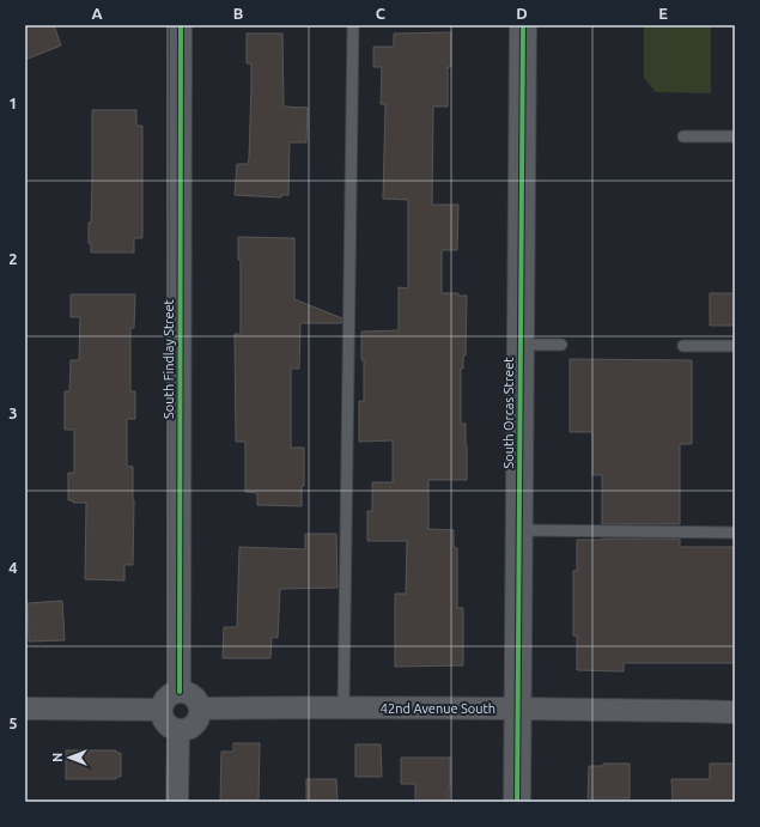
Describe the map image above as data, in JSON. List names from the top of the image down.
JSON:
{
  "streets": {
    "street": ["South Findlay Street", "South Orcas Street", "42nd Avenue South"]
  },
  "crossings": [
    ["South Findlay Street", "42nd Avenue South"],
    ["South Orcas Street", "42nd Avenue South"]
  ],
  "north": "left",
  "grid": {
    "columns": [
      "A",
      "B",
      "C",
      "D",
      "E"
    ],
    "rows": [
      "1",
      "2",
      "3",
      "4",
      "5"
    ]
  }
}
